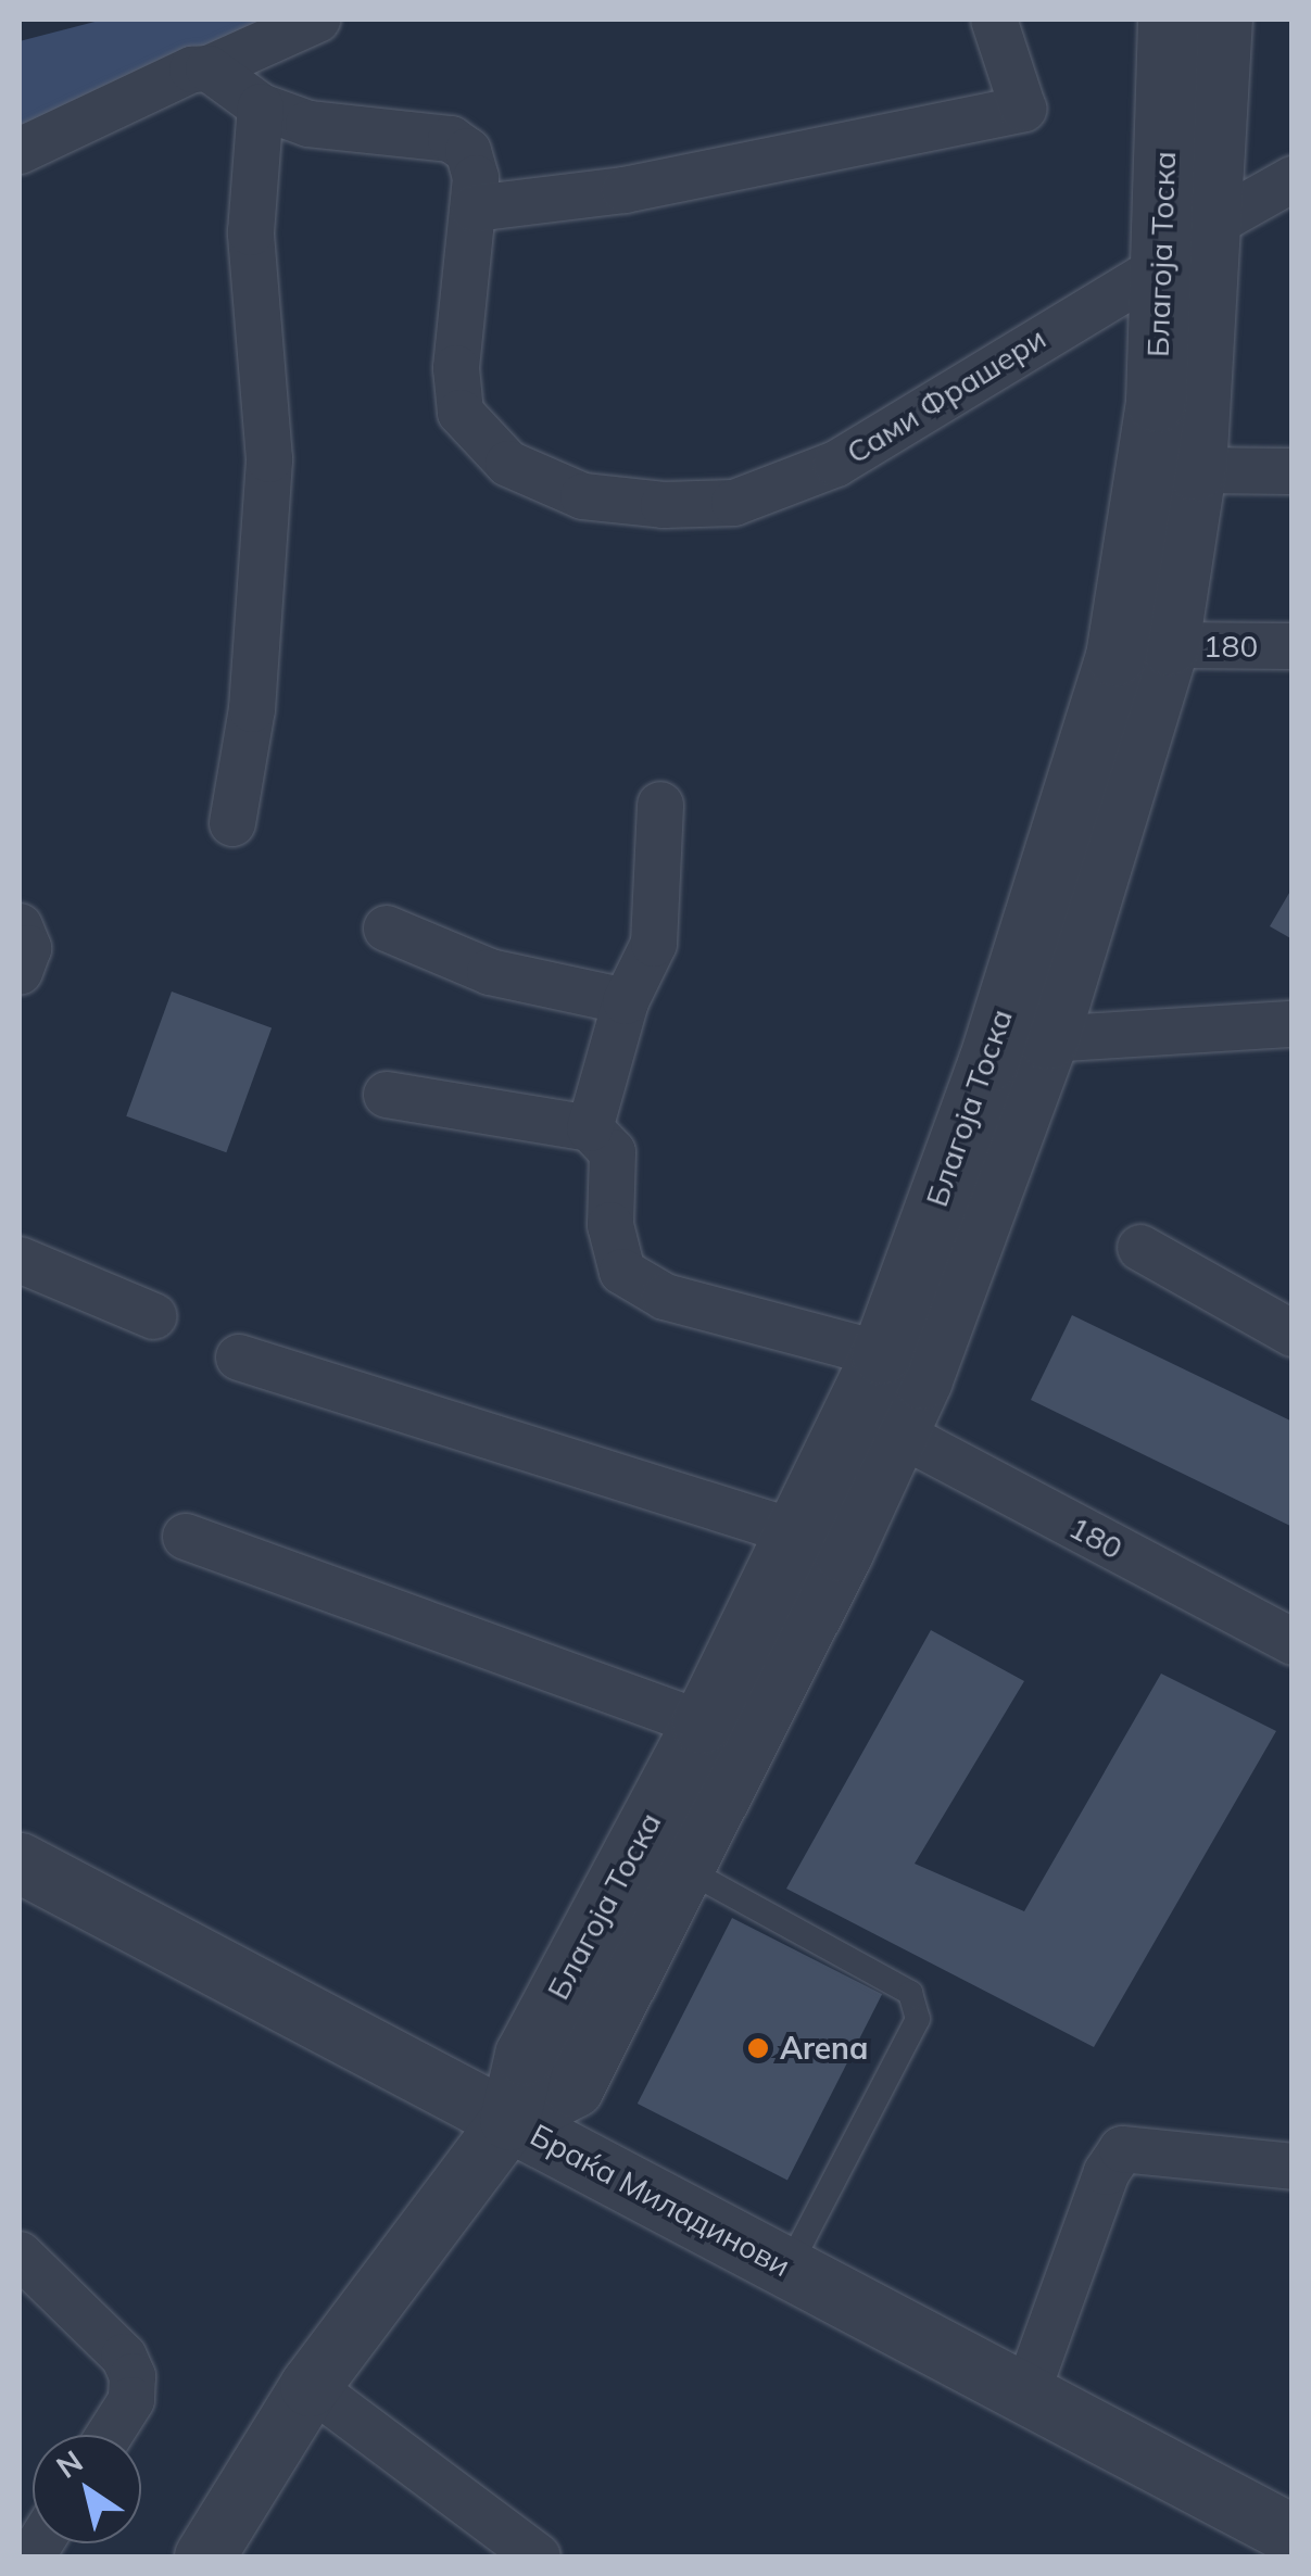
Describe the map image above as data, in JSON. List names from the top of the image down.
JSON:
{
  "streets": {
    "street": [
      "Благоја Тоска",
      "Сами Фрашери",
      "180",
      "Браќа Миладинови"
    ]
  },
  "crossings": [
    ["Благоја Тоска", "Сами Фрашери"],
    ["Благоја Тоска", "180"],
    ["Благоја Тоска", "Браќа Миладинови"]
  ],
  "places": ["Arena"],
  "north": "top left"
}
